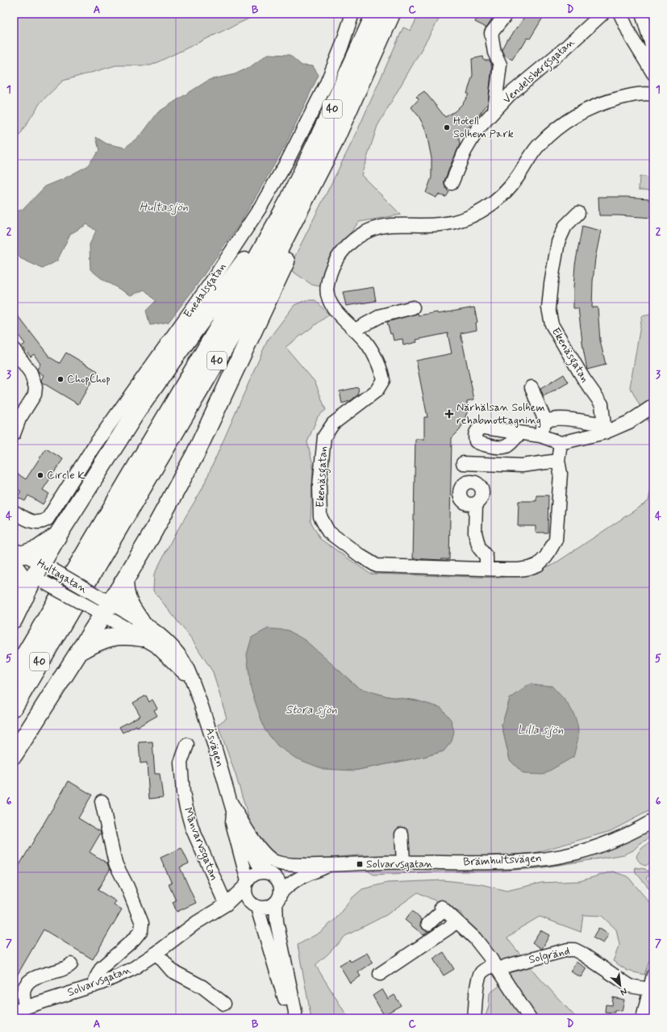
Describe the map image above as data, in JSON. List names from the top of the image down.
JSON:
{
  "streets": {
    "highway": ["40"],
    "street": [
      "Vendelsbergsgatan",
      "Enedalsgatan",
      "Ekenäsgatan",
      "Hultagatan",
      "Åsvägen",
      "Månvarvsgatan",
      "Brämhultsvägen",
      "Solgränd",
      "Solvarvsgatan"
    ]
  },
  "crossings": [
    ["Hultagatan", "Åsvägen"],
    ["Åsvägen", "Brämhultsvägen"],
    ["Månvarvsgatan", "Solvarvsgatan"]
  ],
  "water": ["Hultasjön", "Stora sjön", "Lilla sjön"],
  "places": {
    "other": ["Hotell Solhem Park", "ChopChop", "Circle K"],
    "health": ["Närhälsan Solhem rehabmottagning"],
    "transit": ["Solvarvsgatan"]
  },
  "north": "bottom right",
  "grid": {
    "columns": [
      "A",
      "B",
      "C",
      "D"
    ],
    "rows": [
      "1",
      "2",
      "3",
      "4",
      "5",
      "6",
      "7"
    ]
  }
}
